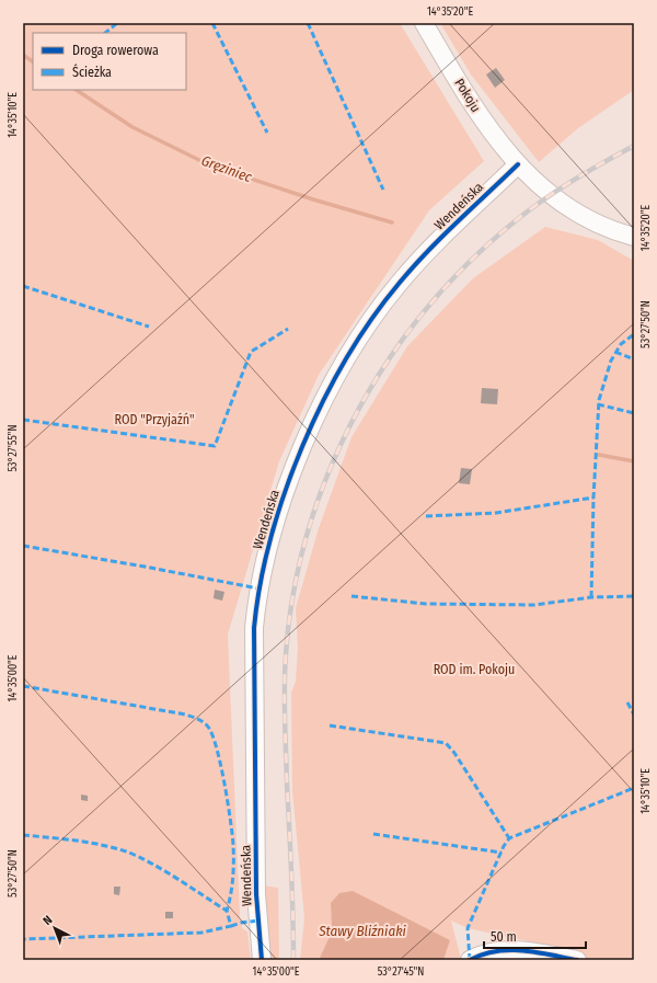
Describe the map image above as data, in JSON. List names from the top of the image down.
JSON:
{
  "streets": {
    "street": ["Pokoju", "Wendeńska"]
  },
  "crossings": [
    ["Pokoju", "Wendeńska"]
  ],
  "water": ["Gręziniec", "Stawy Bliźniaki"],
  "parks": ["ROD \"Przyjaźń\"", "ROD im. Pokoju"],
  "legend": ["Droga rowerowa", "Ścieżka"],
  "scale_bar": "50 m",
  "north": "top left",
  "coordinates": [
    "14°35'20\"E",
    "14°35'10\"E",
    "53°27'50\"N",
    "53°27'55\"N",
    "14°35'00\"E",
    "53°27'45\"N"
  ]
}
